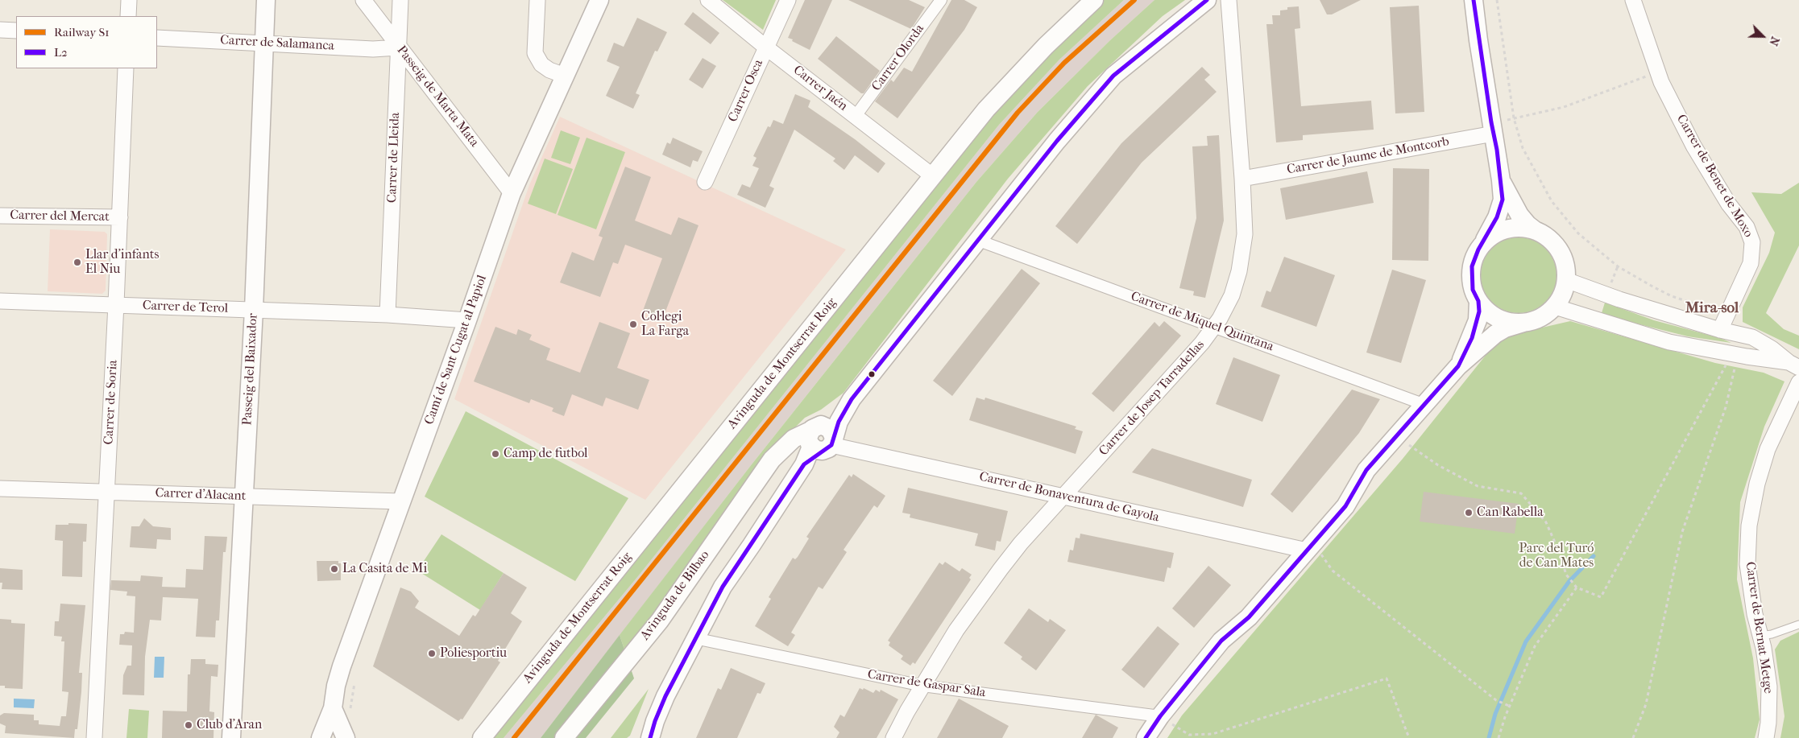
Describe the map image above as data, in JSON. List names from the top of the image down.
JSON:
{
  "streets": {
    "street": [
      "Carrer de Salamanca",
      "Carrer Olorda",
      "Carrer Jaén",
      "Carrer Osca",
      "Passeig de Marta Mata",
      "Carrer de Jaume de Montcorb",
      "Carrer de Lleida",
      "Carrer de Benet de Moxo",
      "Carrer del Mercat",
      "Carrer de Terol",
      "Carrer de Miquel Quintana",
      "Camí de Sant Cugat al Papiol",
      "Avinguda de Montserrat Roig",
      "Passeig del Baixador",
      "Carrer de Josep Tarradellas",
      "Carrer de Soria",
      "Carrer d'Alacant",
      "Carrer de Bonaventura de Gayola",
      "Avinguda de Bilbao",
      "Carrer de Bernat Metge",
      "Carrer de Gaspar Sala"
    ]
  },
  "crossings": [
    ["Carrer de Salamanca", "Passeig de Marta Mata"],
    ["Carrer de Salamanca", "Carrer de Lleida"],
    ["Carrer de Salamanca", "Passeig del Baixador"],
    ["Carrer Olorda", "Carrer Jaén"],
    ["Carrer Jaén", "Carrer Osca"],
    ["Carrer Jaén", "Avinguda de Montserrat Roig"],
    ["Passeig de Marta Mata", "Carrer de Lleida"],
    ["Passeig de Marta Mata", "Camí de Sant Cugat al Papiol"],
    ["Carrer de Jaume de Montcorb", "Carrer de Josep Tarradellas"],
    ["Carrer de Lleida", "Carrer de Terol"],
    ["Carrer del Mercat", "Carrer de Soria"],
    ["Carrer de Terol", "Camí de Sant Cugat al Papiol"],
    ["Carrer de Terol", "Passeig del Baixador"],
    ["Carrer de Terol", "Carrer de Soria"],
    ["Carrer de Miquel Quintana", "Carrer de Josep Tarradellas"],
    ["Camí de Sant Cugat al Papiol", "Carrer d'Alacant"],
    ["Passeig del Baixador", "Carrer d'Alacant"],
    ["Carrer de Josep Tarradellas", "Carrer de Bonaventura de Gayola"],
    ["Carrer de Josep Tarradellas", "Carrer de Gaspar Sala"],
    ["Carrer de Soria", "Carrer d'Alacant"],
    ["Carrer de Bonaventura de Gayola", "Avinguda de Bilbao"]
  ],
  "districts": ["Mira-sol"],
  "parks": ["Parc del Turó de Can Mates"],
  "places": [
    "Llar d'infants El Niu",
    "Col·legi La Farga",
    "Camp de futbol",
    "Can Rabella",
    "La Casita de Mi",
    "Poliesportiu",
    "Club d'Aran"
  ],
  "lines": ["rail line S1", "transit line L2"],
  "legend": ["Railway S1", "L2"],
  "north": "bottom right"
}
